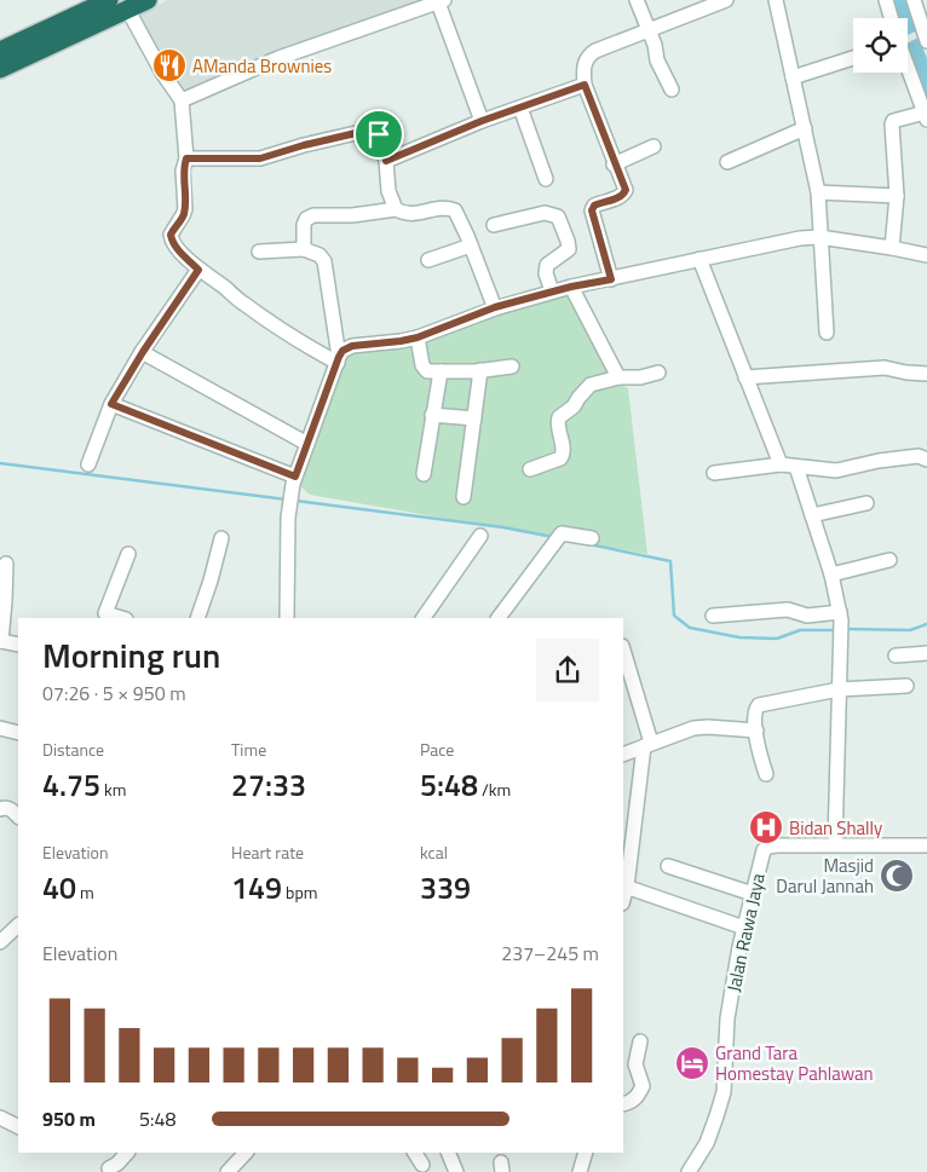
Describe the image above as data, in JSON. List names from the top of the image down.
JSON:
{
  "streets": {
    "street": ["Jalan Rawa Jaya"]
  },
  "places": {
    "restaurant": ["AManda Brownies"],
    "hospital": ["Bidan Shally"],
    "mosque": ["Masjid Darul Jannah"],
    "hotel": ["Grand Tara Homestay Pahlawan"]
  },
  "page": {
    "heading": ["Morning run", "07:26 · 5 × 950 m"],
    "stats": [
      ["Distance", "4.75 km"],
      ["Time", "27:33"],
      ["Pace", "5:48 /km"],
      ["Elevation", "40 m"],
      ["Heart rate", "149 bpm"],
      ["kcal", "339"]
    ],
    "chart": ["Elevation", "237–245 m"],
    "list": [
      {
        "name": "950 m",
        "note": "5:48"
      }
    ]
  }
}
